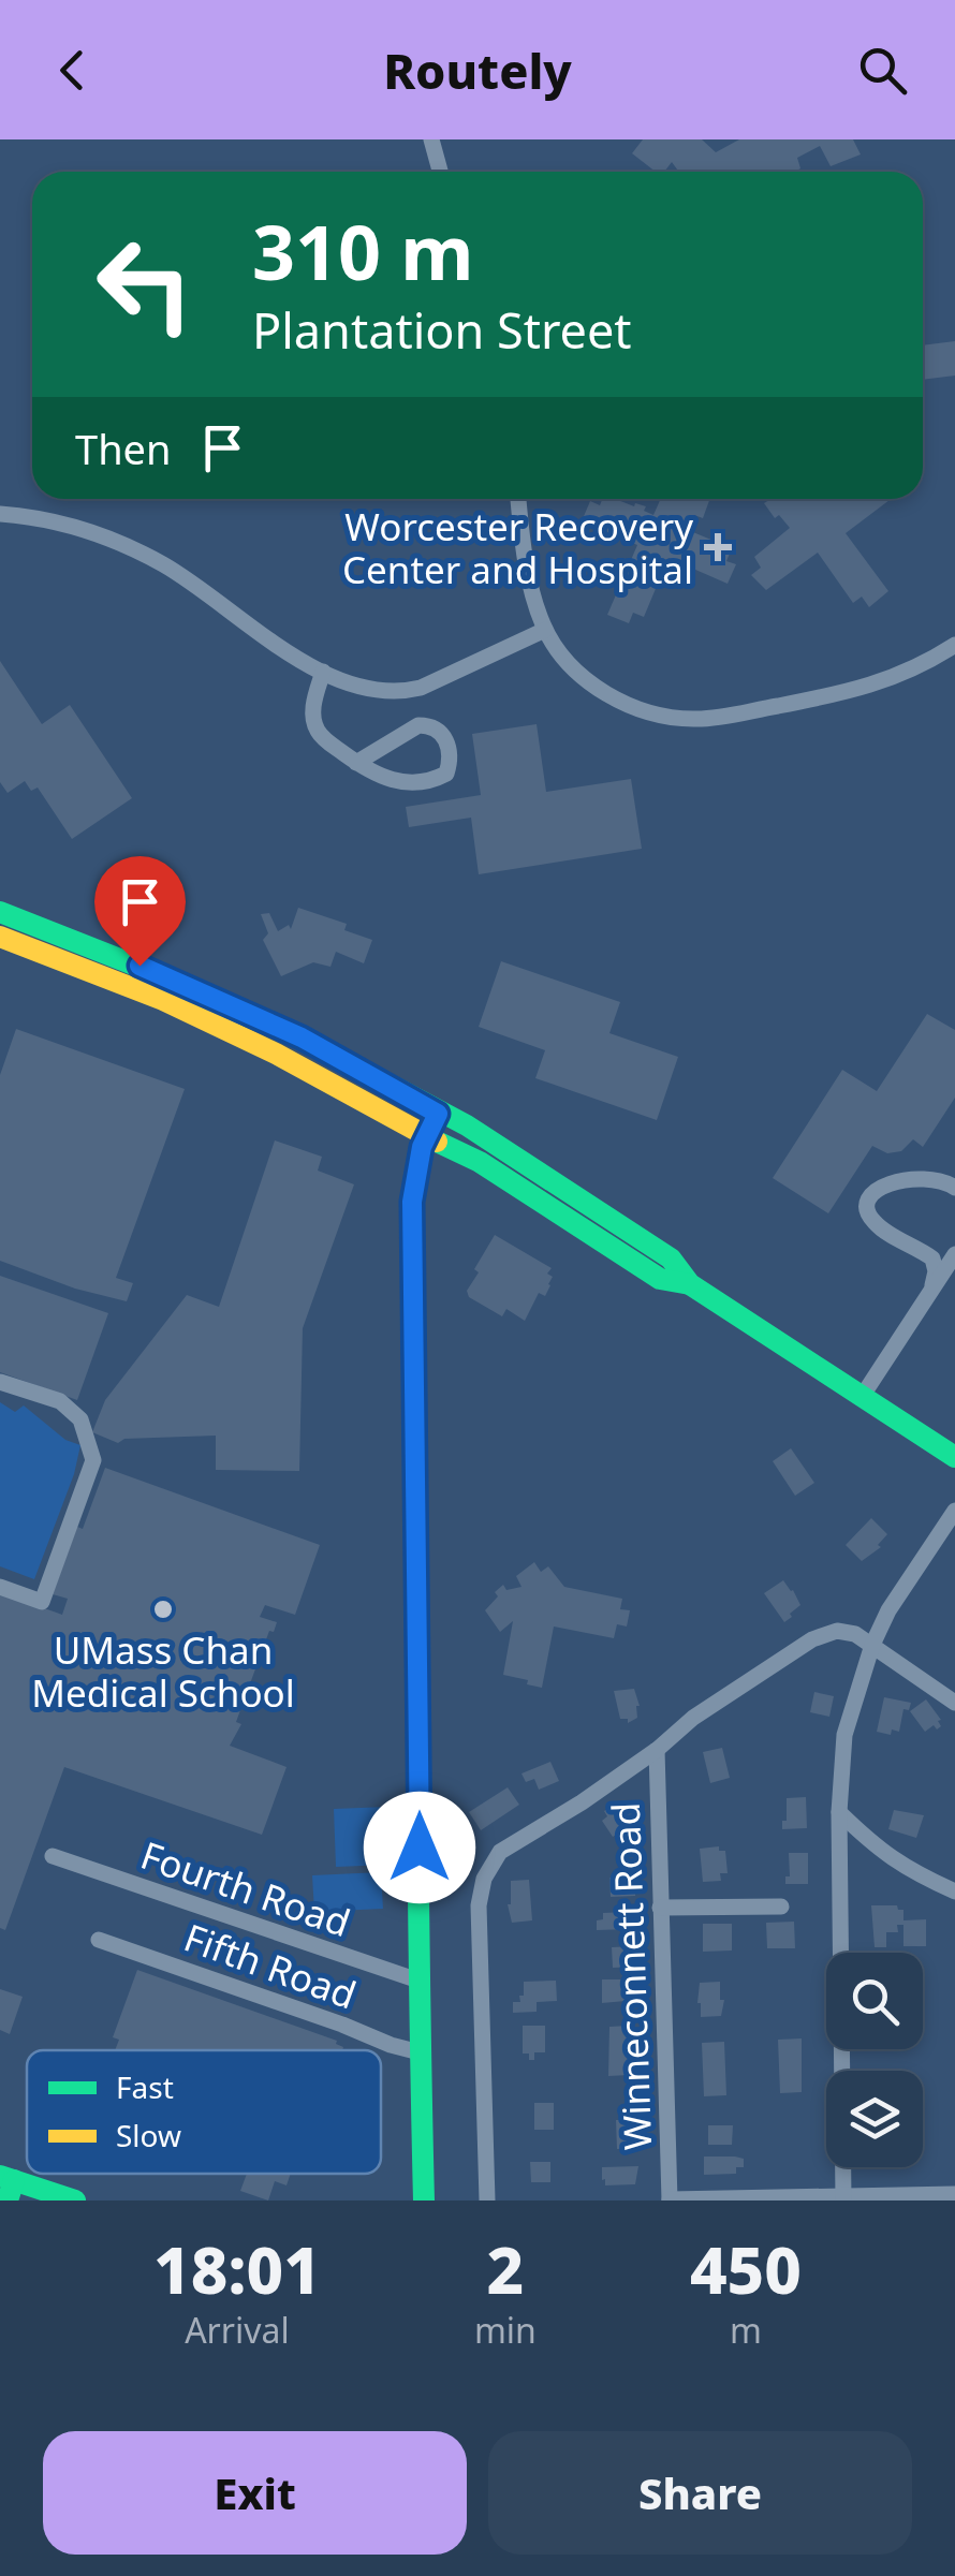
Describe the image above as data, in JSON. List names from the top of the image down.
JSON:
{
  "streets": {
    "street": ["Fourth Road", "Fifth Road", "Winneconnett Road"]
  },
  "places": {
    "health": ["Worcester Recovery Center and Hospital"],
    "other": ["UMass Chan Medical School"]
  },
  "legend": ["Fast", "Slow"],
  "page": {
    "header": "Routely",
    "turn": ["310 m", "Plantation Street"],
    "then": "Then",
    "eta": [
      "18:01",
      "Arrival",
      "2",
      "min",
      "450",
      "m"
    ],
    "buttons": ["Exit", "Share"]
  }
}
